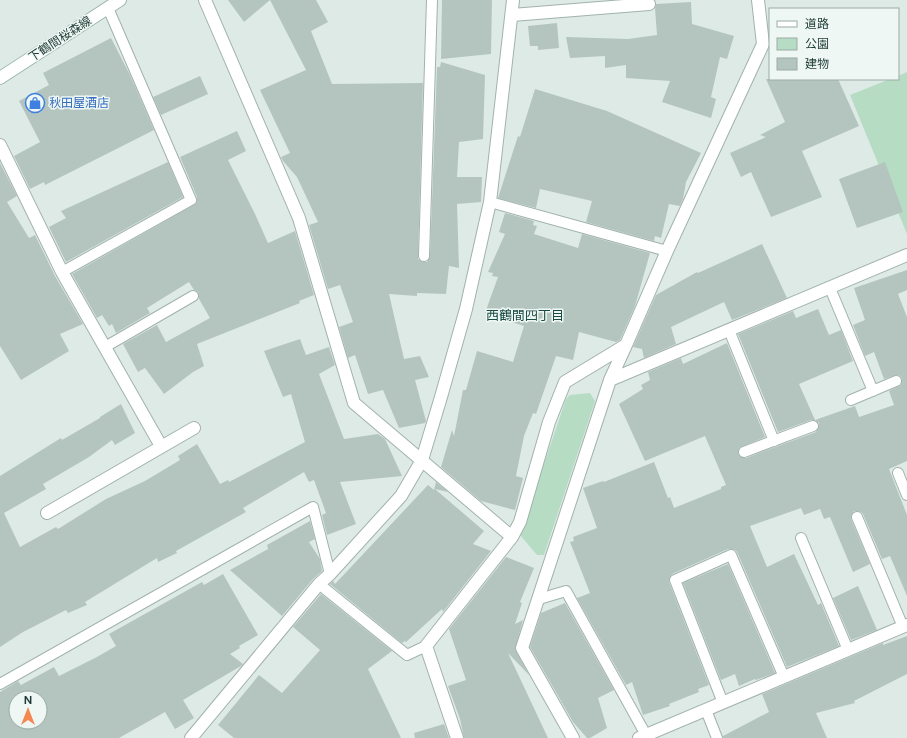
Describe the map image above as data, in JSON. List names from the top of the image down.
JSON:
{
  "streets": {
    "street": ["下鶴間桜森線"]
  },
  "districts": ["西鶴間四丁目"],
  "places": {
    "shop": ["秋田屋酒店"]
  },
  "legend": ["道路", "公園", "建物"],
  "north": "top"
}
